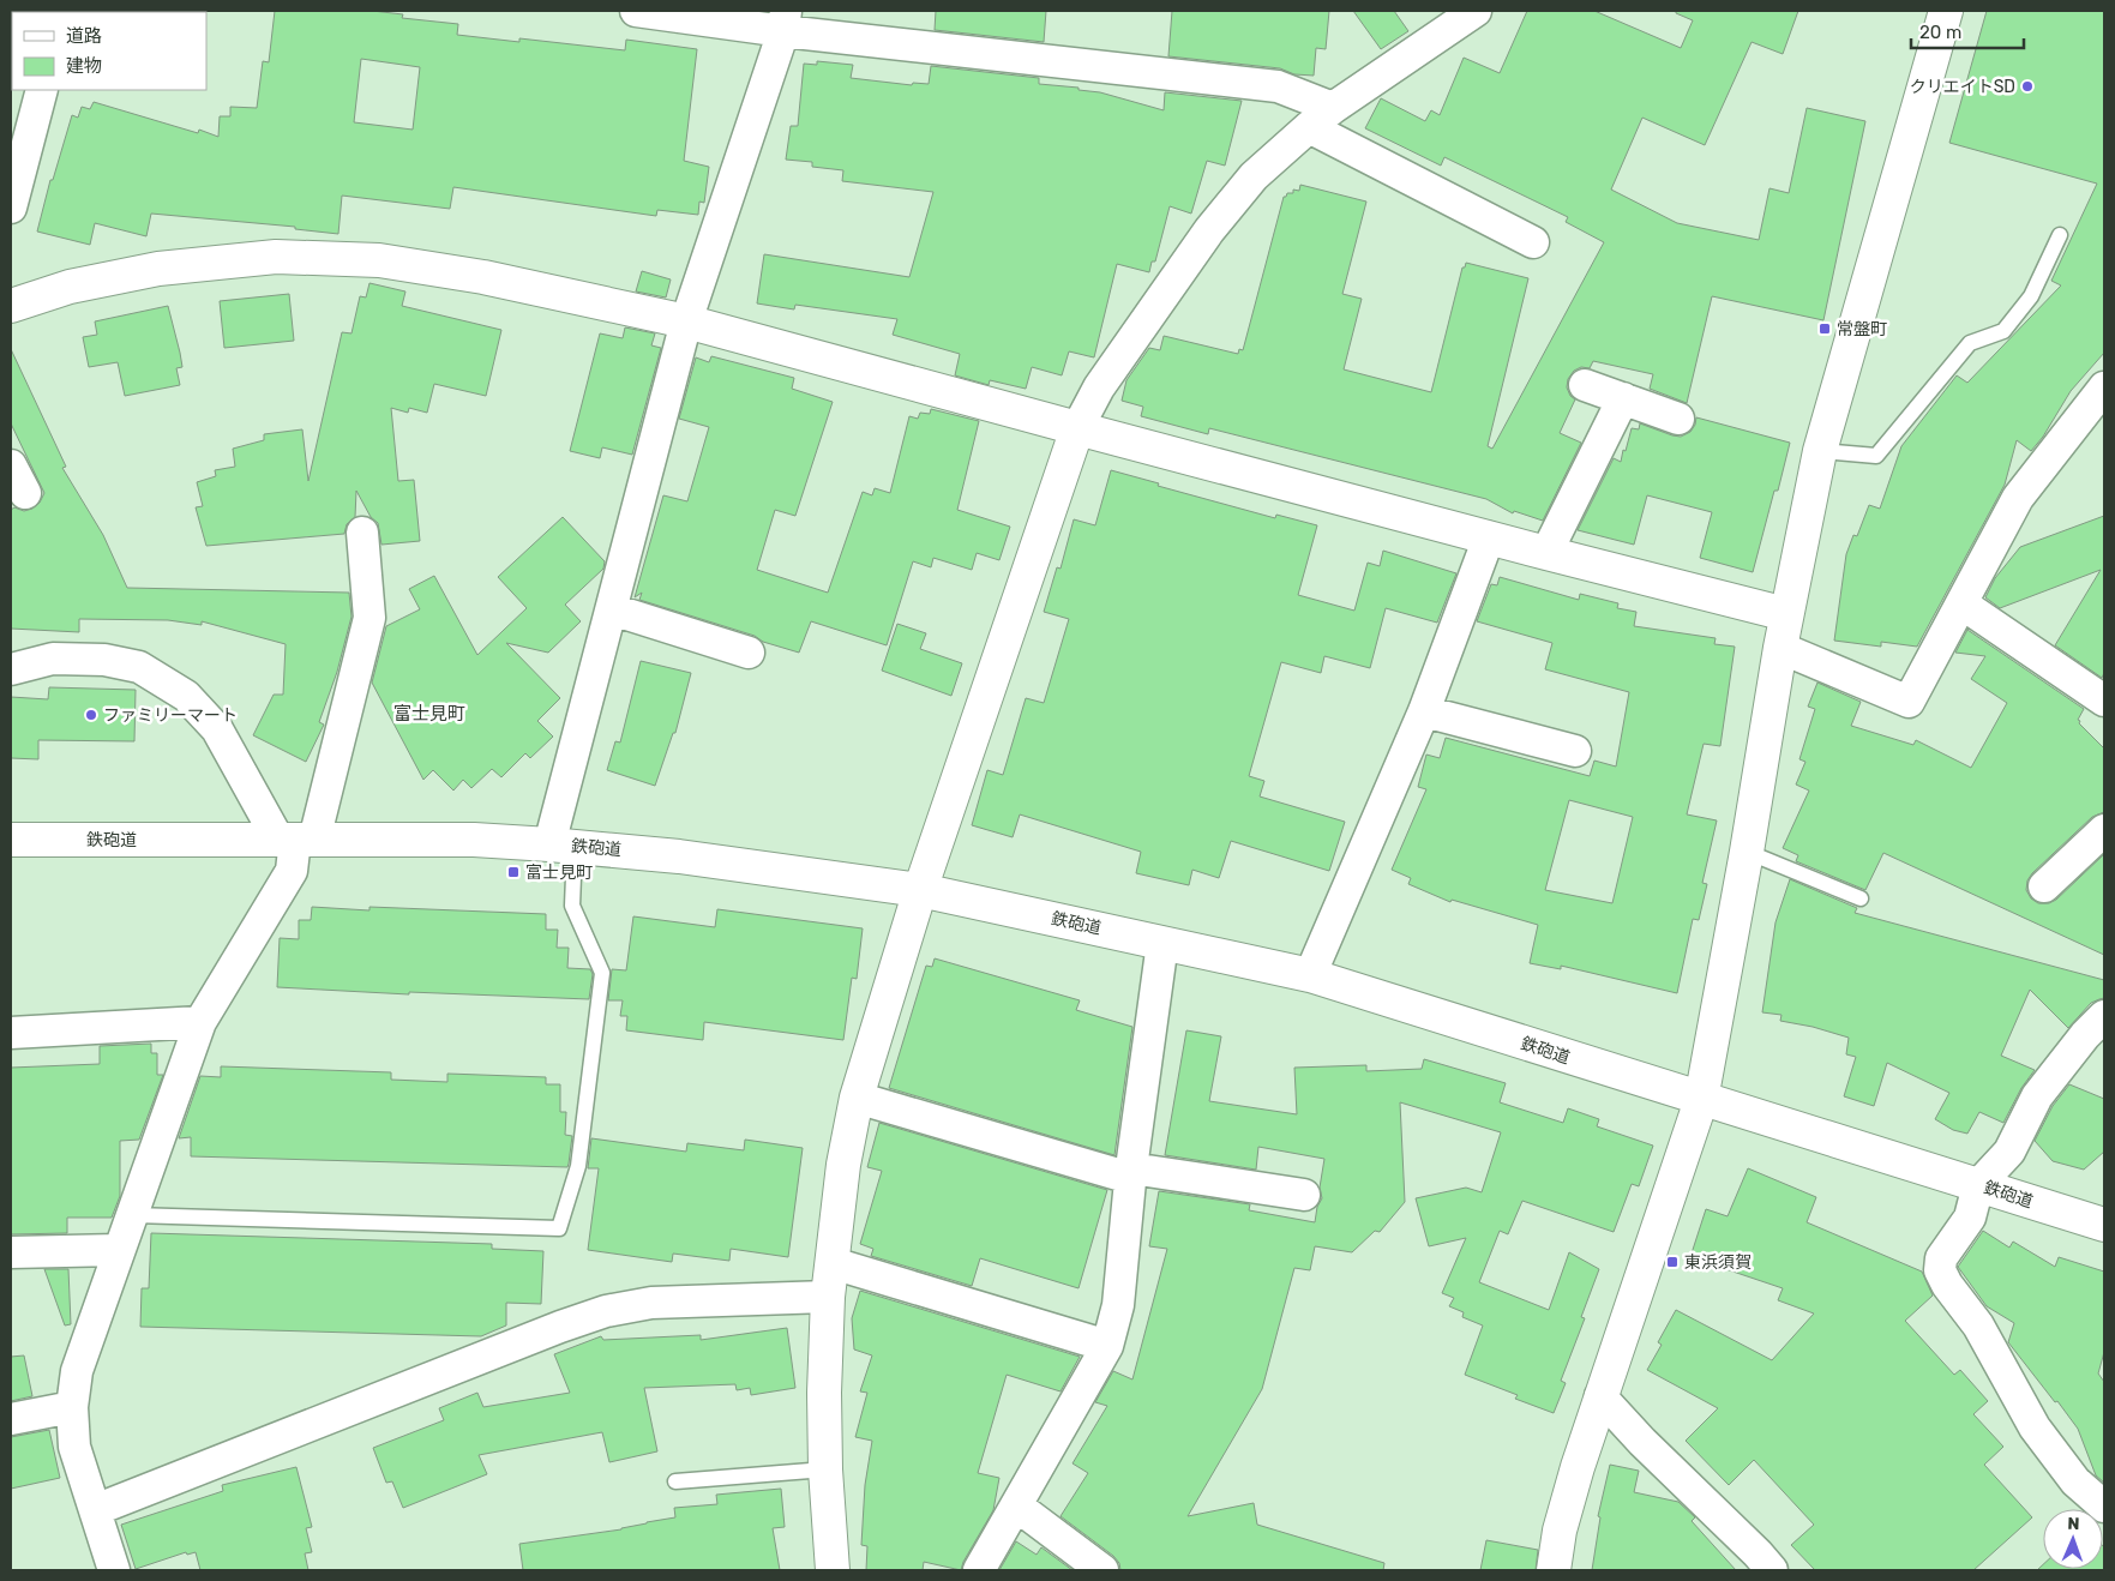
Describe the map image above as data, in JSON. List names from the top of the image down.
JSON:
{
  "streets": {
    "street": ["鉄砲道"]
  },
  "districts": ["富士見町"],
  "places": {
    "other": ["クリエイトSD", "ファミリーマート"],
    "transit": ["常盤町", "富士見町", "東浜須賀"]
  },
  "legend": ["道路", "建物"],
  "scale_bar": "20 m",
  "north": "top"
}
